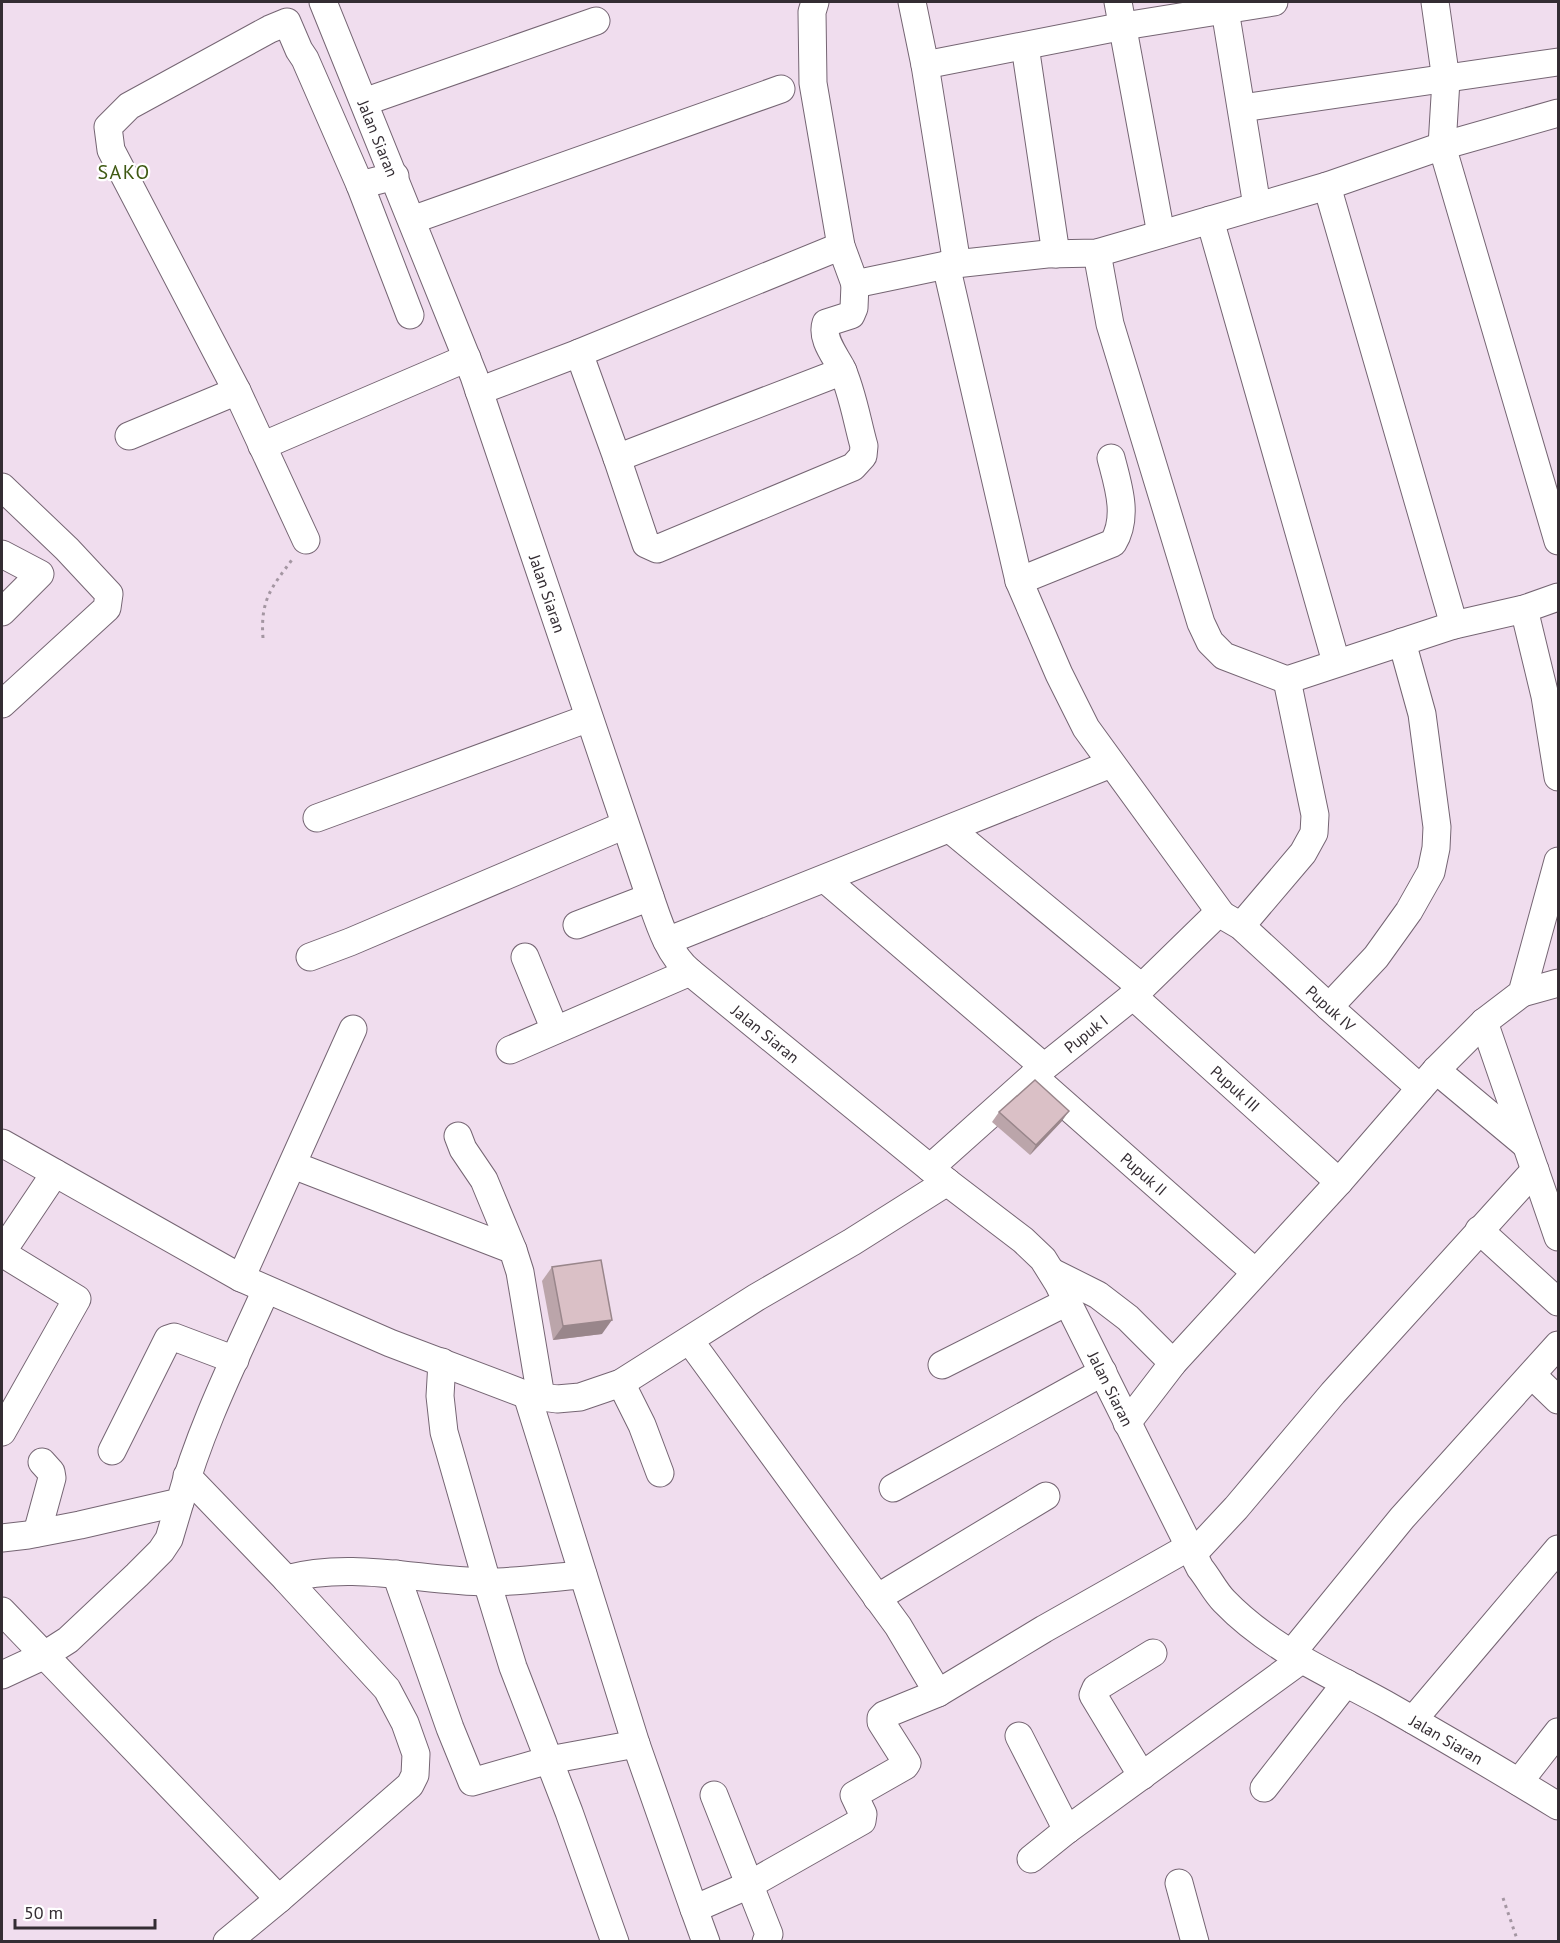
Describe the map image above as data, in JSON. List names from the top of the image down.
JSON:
{
  "streets": {
    "street": [
      "Jalan Siaran",
      "Pupuk IV",
      "Pupuk I",
      "Pupuk III",
      "Pupuk II"
    ]
  },
  "crossings": [
    ["Jalan Siaran", "Pupuk I"],
    ["Pupuk IV", "Pupuk I"],
    ["Pupuk I", "Pupuk III"],
    ["Pupuk I", "Pupuk II"]
  ],
  "districts": ["SAKO"],
  "scale_bar": "50 m"
}
